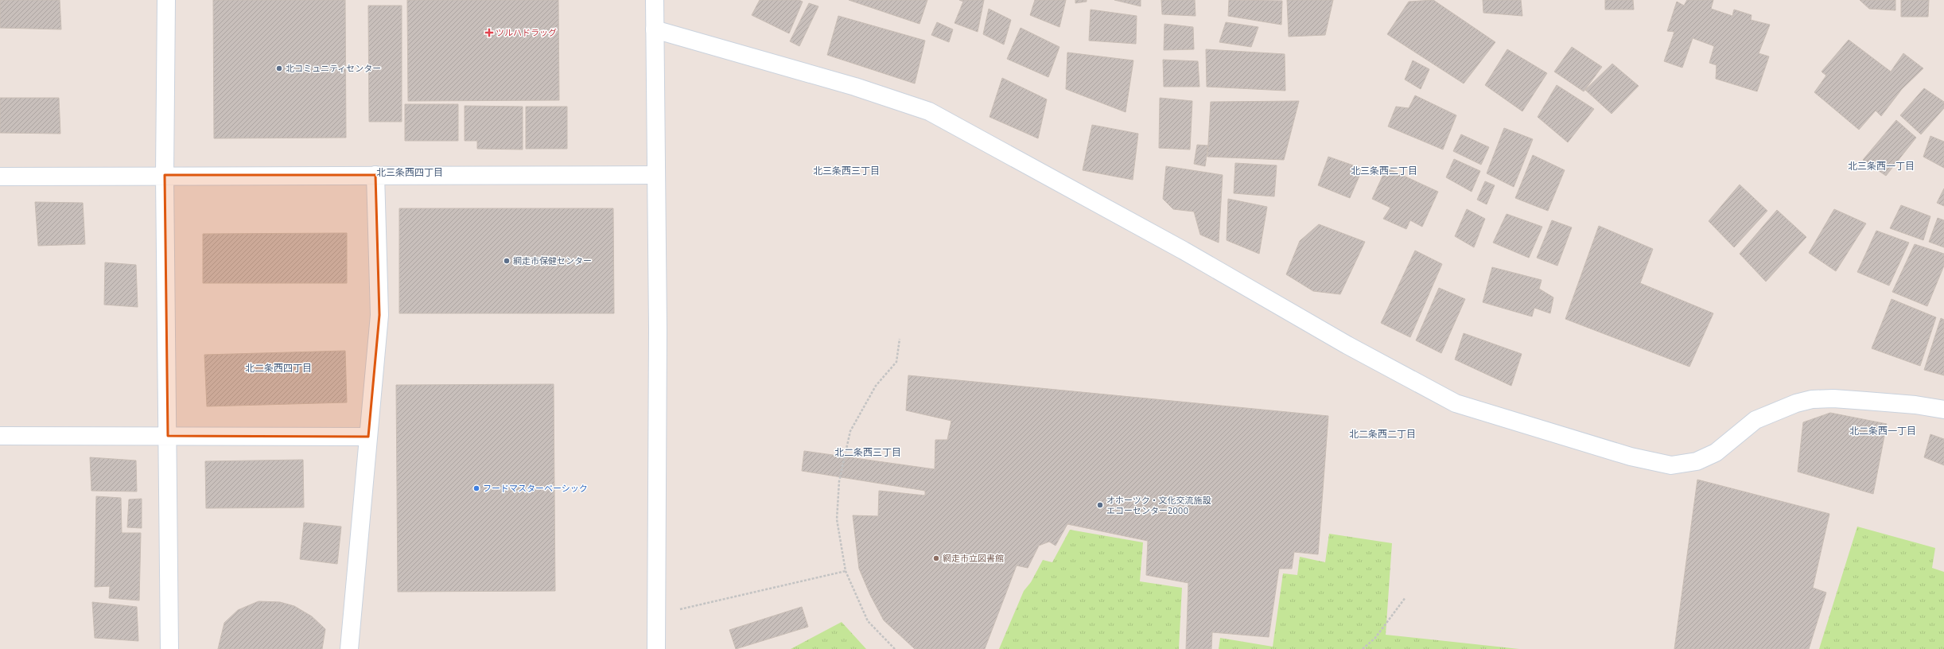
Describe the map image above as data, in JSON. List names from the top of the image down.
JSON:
{
  "districts": [
    "北三条西一丁目",
    "北三条西三丁目",
    "北三条西二丁目",
    "北三条西四丁目",
    "北二条西四丁目",
    "北二条西一丁目",
    "北二条西二丁目",
    "北二条西三丁目"
  ],
  "places": {
    "health": ["ツルハドラッグ"],
    "other": [
      "北コミュニティセンター",
      "網走市保健センター",
      "フードマスターベーシック",
      "オホーツク・文化交流施設 エコーセンター2000",
      "網走市立図書館"
    ]
  }
}
